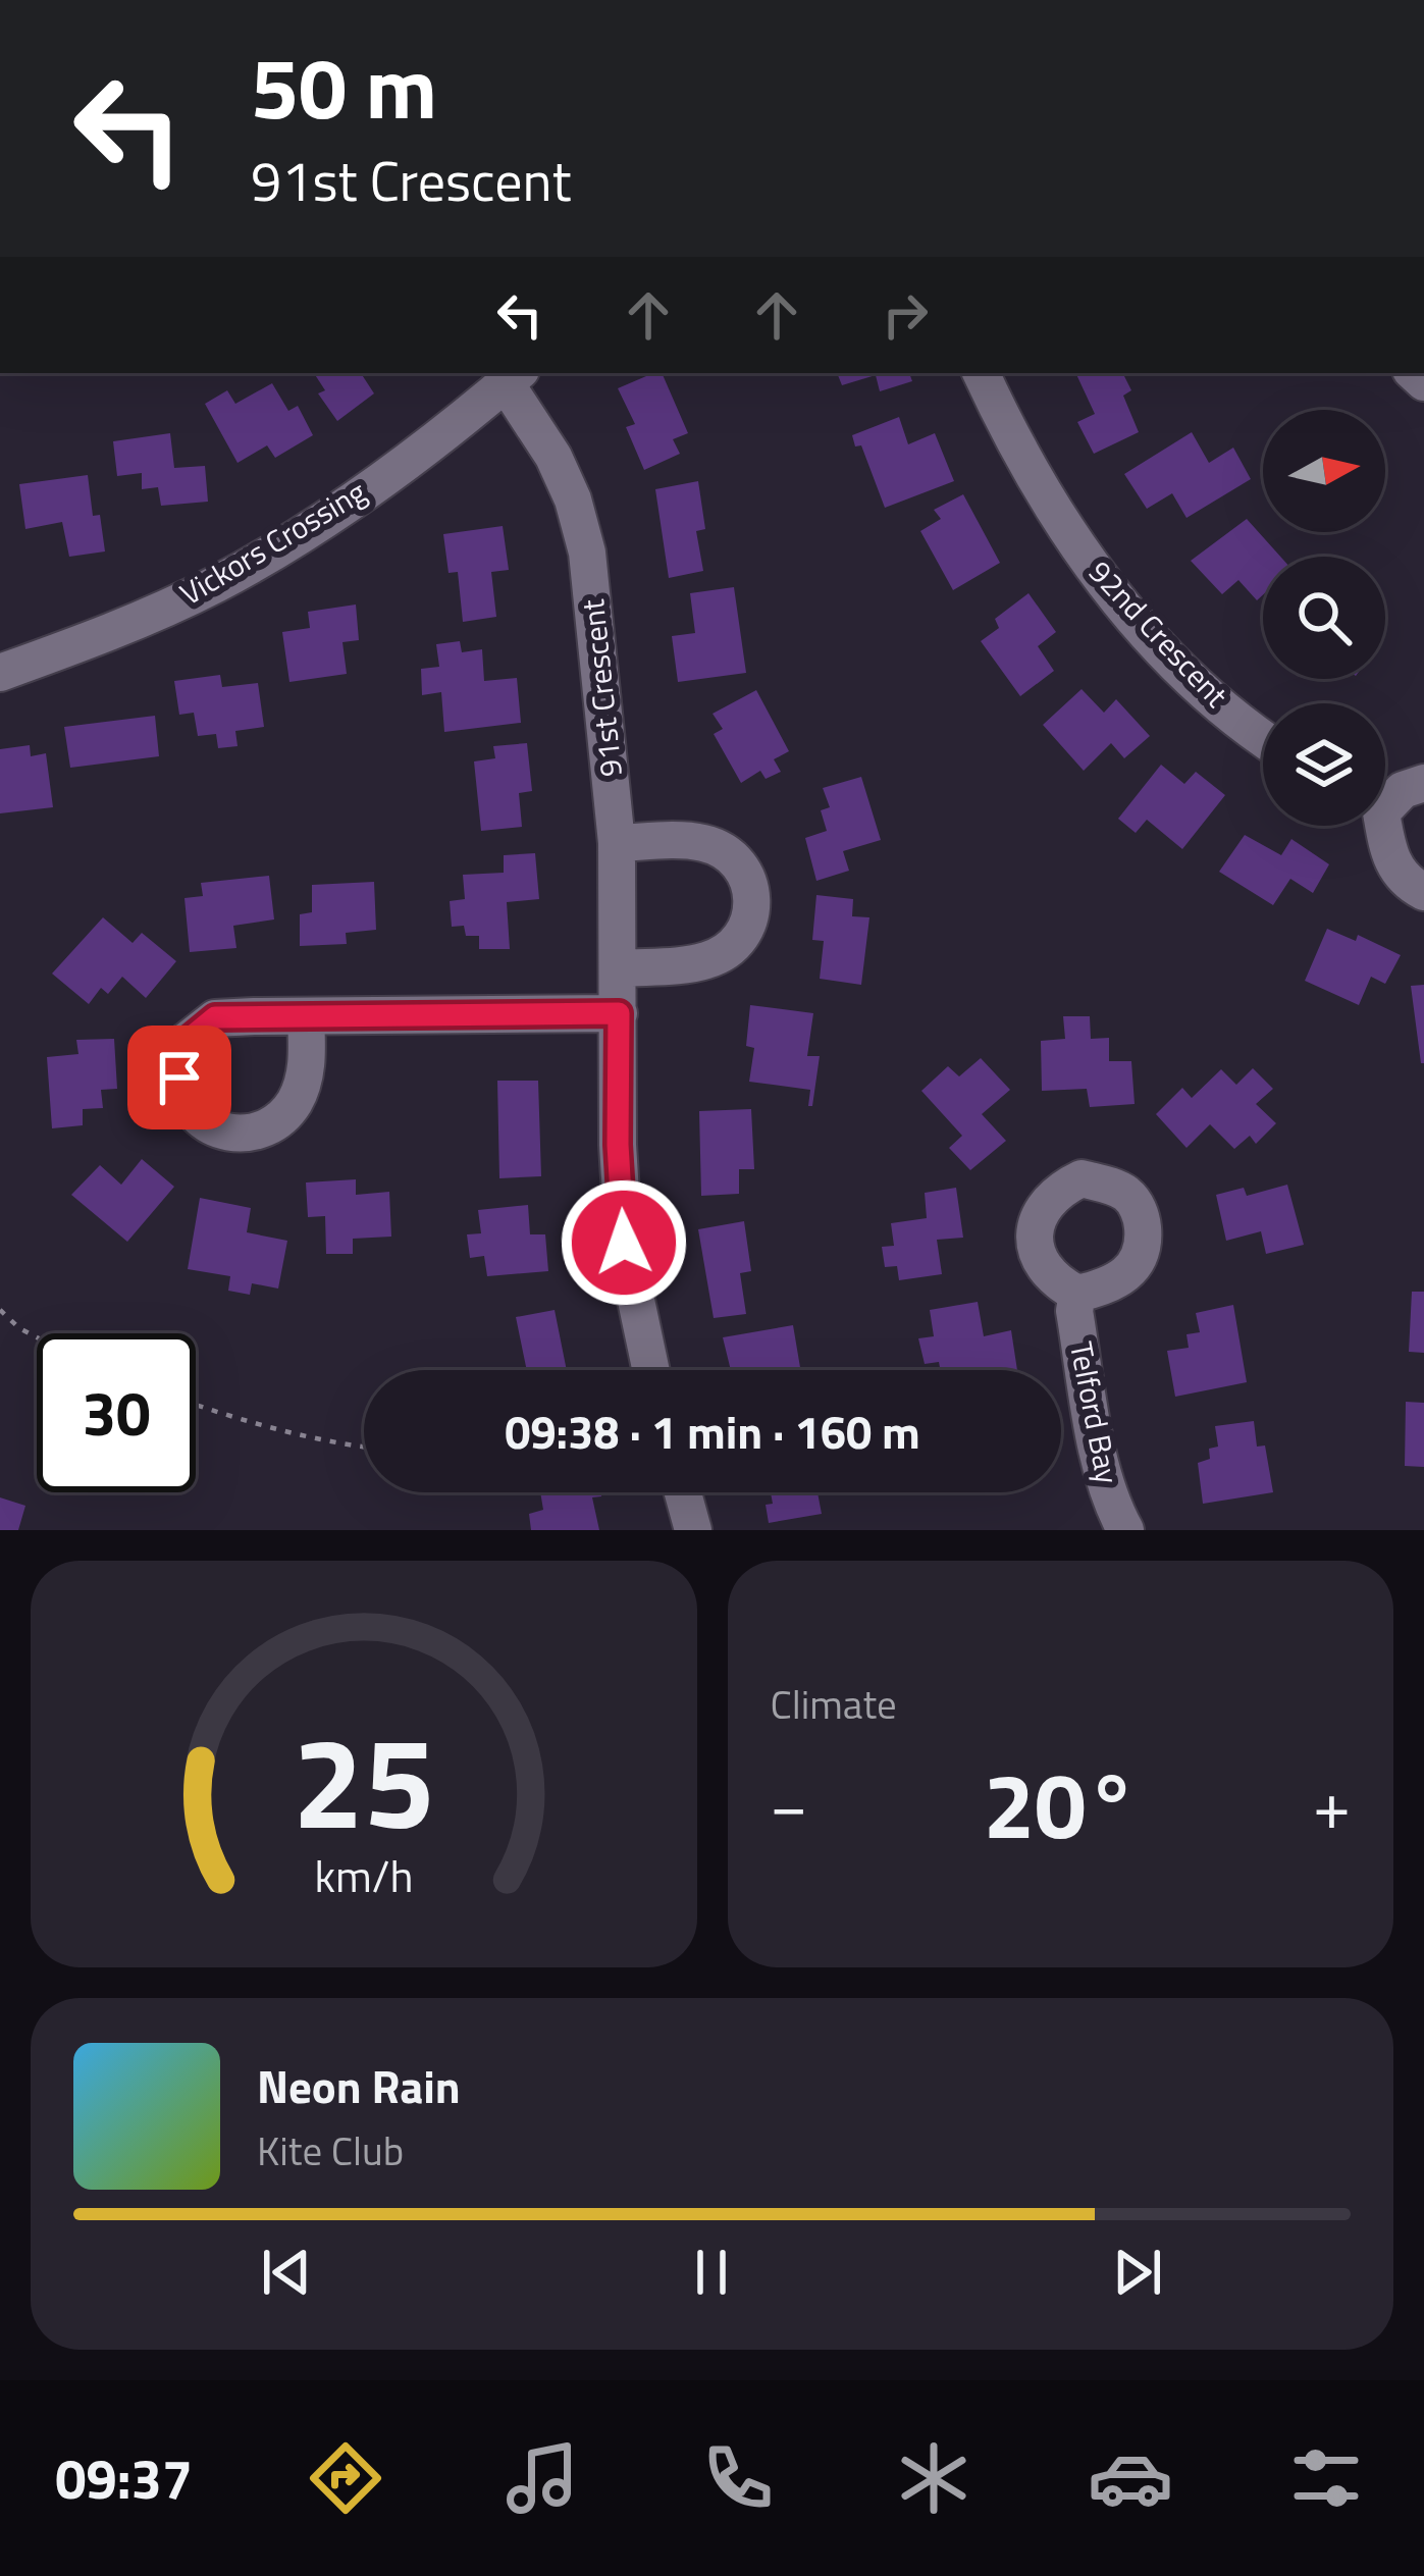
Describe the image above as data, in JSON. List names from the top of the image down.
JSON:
{
  "streets": {
    "street": [
      "Vickors Crossing",
      "92nd Crescent",
      "91st Crescent",
      "Telford Bay"
    ]
  },
  "crossings": [
    ["Vickors Crossing", "91st Crescent"]
  ],
  "north": "right",
  "page": {
    "turn": ["50 m", "91st Crescent"],
    "limit": "30",
    "trip": "09:38 · 1 min · 160 m",
    "tile": "Climate",
    "heat": ["−", "20°", "+"],
    "song": ["Neon Rain", "Kite Club"],
    "tabs": "09:37",
    "gauge": ["25", "km/h"]
  }
}
